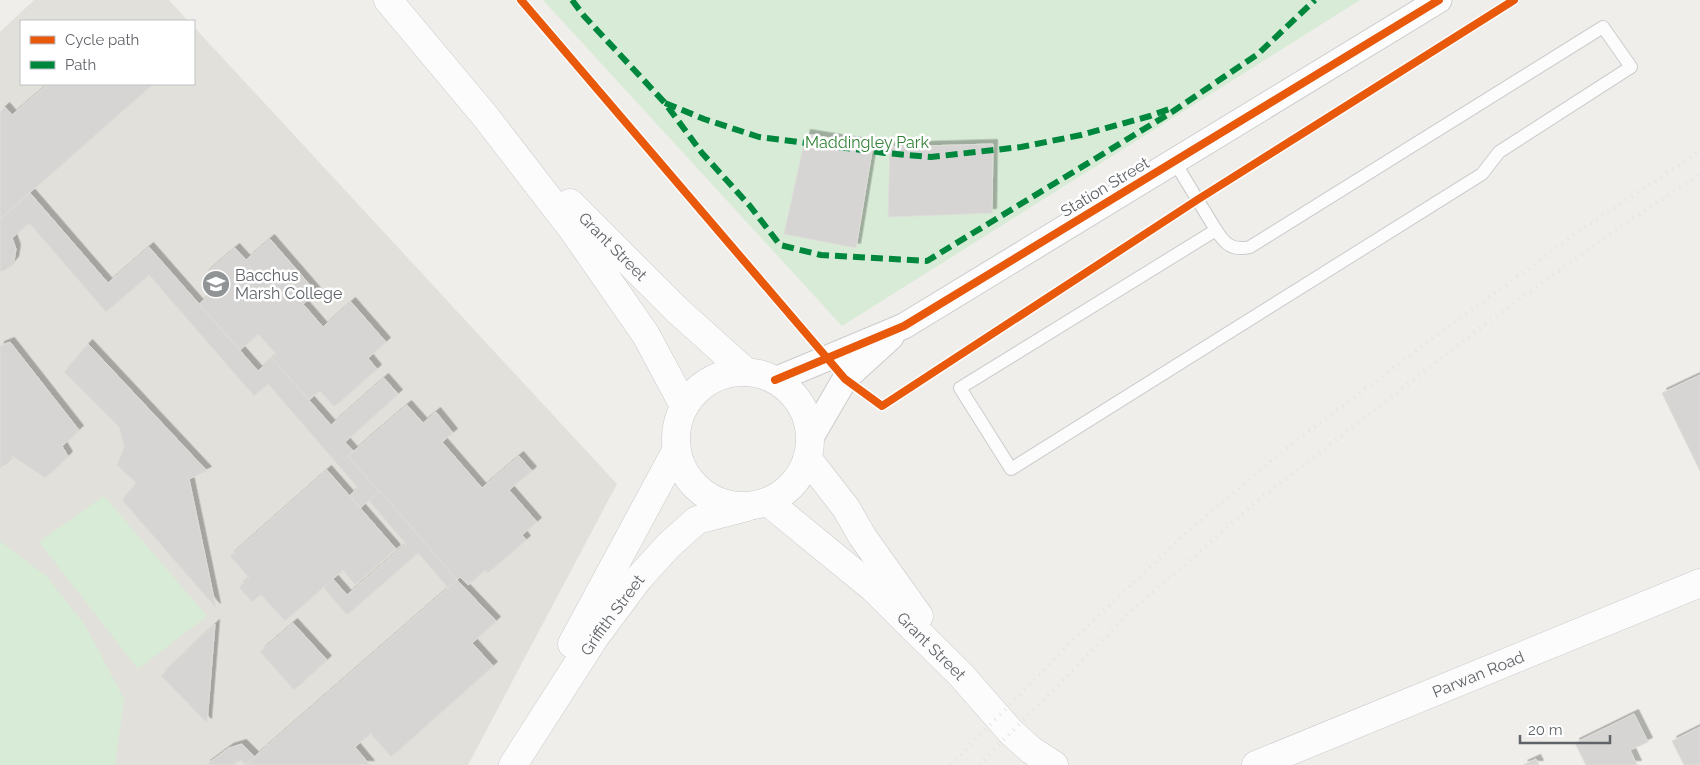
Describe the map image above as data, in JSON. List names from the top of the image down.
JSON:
{
  "streets": {
    "main road": ["Grant Street", "Griffith Street", "Parwan Road"],
    "street": ["Station Street"]
  },
  "crossings": [
    ["Station Street", "Grant Street"],
    ["Station Street", "Griffith Street"],
    ["Grant Street", "Griffith Street"]
  ],
  "parks": ["Maddingley Park"],
  "places": {
    "school or university": ["Bacchus Marsh College"]
  },
  "legend": ["Cycle path", "Path"],
  "scale_bar": "20 m"
}
